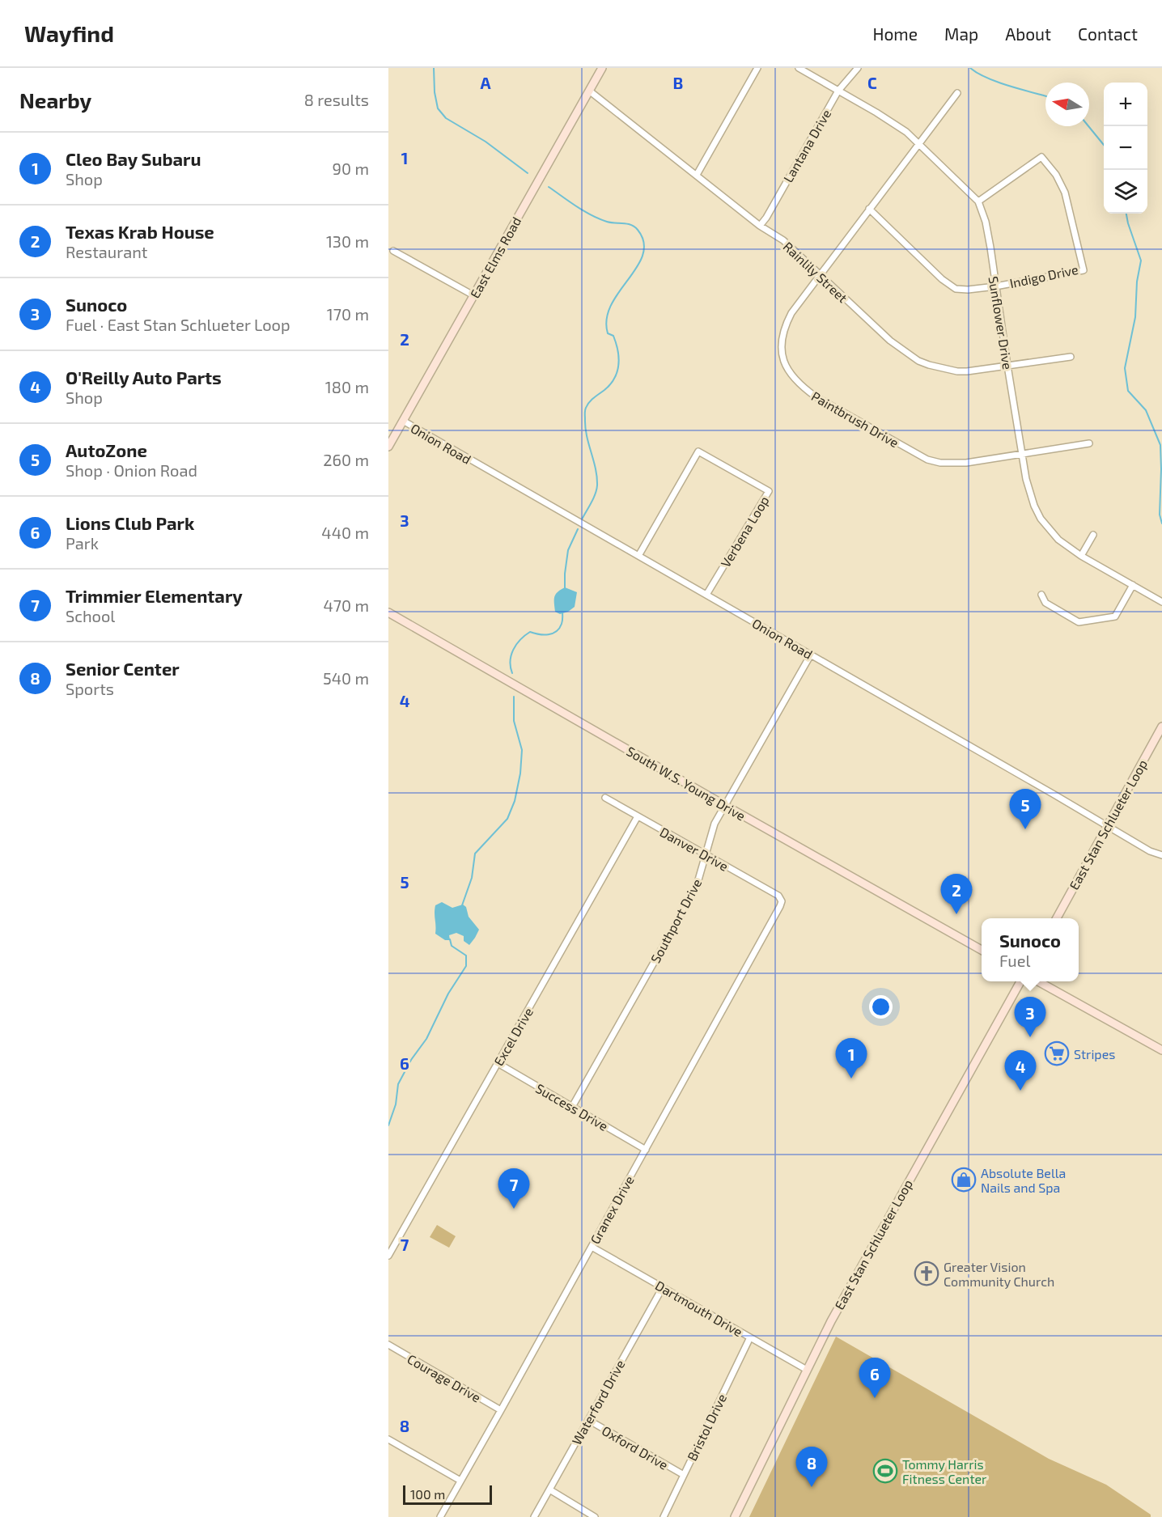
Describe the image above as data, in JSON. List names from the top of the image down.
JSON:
{
  "streets": {
    "main road": ["East Elms Road", "South W.S. Young Drive", "East Stan Schlueter Loop"],
    "street": [
      "Lantana Drive",
      "Rainlily Street",
      "Indigo Drive",
      "Sunflower Drive",
      "Paintbrush Drive",
      "Onion Road",
      "Verbena Loop",
      "Danver Drive",
      "Southport Drive",
      "Excel Drive",
      "Success Drive",
      "Granex Drive",
      "Dartmouth Drive",
      "Courage Drive",
      "Waterford Drive",
      "Bristol Drive",
      "Oxford Drive"
    ]
  },
  "crossings": [
    ["Lantana Drive", "Rainlily Street"],
    ["Lantana Drive", "Sunflower Drive"],
    ["East Elms Road", "Rainlily Street"],
    ["East Elms Road", "Onion Road"],
    ["Rainlily Street", "Sunflower Drive"],
    ["Rainlily Street", "Paintbrush Drive"],
    ["Indigo Drive", "Sunflower Drive"],
    ["Indigo Drive", "Paintbrush Drive"],
    ["Sunflower Drive", "Paintbrush Drive"],
    ["Onion Road", "Verbena Loop"],
    ["Onion Road", "East Stan Schlueter Loop"],
    ["Onion Road", "Southport Drive"],
    ["South W.S. Young Drive", "Southport Drive"],
    ["East Stan Schlueter Loop", "Dartmouth Drive"],
    ["Danver Drive", "Southport Drive"],
    ["Danver Drive", "Excel Drive"],
    ["Danver Drive", "Granex Drive"],
    ["Southport Drive", "Success Drive"],
    ["Excel Drive", "Success Drive"],
    ["Success Drive", "Granex Drive"],
    ["Granex Drive", "Dartmouth Drive"],
    ["Granex Drive", "Courage Drive"],
    ["Dartmouth Drive", "Waterford Drive"],
    ["Dartmouth Drive", "Bristol Drive"],
    ["Waterford Drive", "Oxford Drive"],
    ["Bristol Drive", "Oxford Drive"]
  ],
  "places": {
    "supermarket": ["Stripes"],
    "shop": ["Absolute Bella Nails and Spa"],
    "church": ["Greater Vision Community Church"],
    "sports": ["Tommy Harris Fitness Center"]
  },
  "scale_bar": "100 m",
  "north": "left",
  "page": {
    "header": "Wayfind",
    "nav": [
      "Home",
      "Map",
      "About",
      "Contact"
    ],
    "heading": ["Nearby", "8 results"],
    "map_buttons": ["+", "−"],
    "list": [
      {
        "mark": "1",
        "name": "Cleo Bay Subaru",
        "note": "Shop",
        "value": "90 m"
      },
      {
        "mark": "2",
        "name": "Texas Krab House",
        "note": "Restaurant",
        "value": "130 m"
      },
      {
        "mark": "3",
        "name": "Sunoco",
        "note": "Fuel · East Stan Schlueter Loop",
        "value": "170 m"
      },
      {
        "mark": "4",
        "name": "O'Reilly Auto Parts",
        "note": "Shop",
        "value": "180 m"
      },
      {
        "mark": "5",
        "name": "AutoZone",
        "note": "Shop · Onion Road",
        "value": "260 m"
      },
      {
        "mark": "6",
        "name": "Lions Club Park",
        "note": "Park",
        "value": "440 m"
      },
      {
        "mark": "7",
        "name": "Trimmier Elementary",
        "note": "School",
        "value": "470 m"
      },
      {
        "mark": "8",
        "name": "Senior Center",
        "note": "Sports",
        "value": "540 m"
      }
    ],
    "pins": [
      "5",
      "2",
      "3",
      "1",
      "4",
      "7",
      "6",
      "8"
    ],
    "popup": ["Sunoco", "Fuel"],
    "scale": "100 m"
  },
  "grid": {
    "columns": ["A", "B", "C"],
    "rows": [
      "1",
      "2",
      "3",
      "4",
      "5",
      "6",
      "7",
      "8"
    ]
  }
}
